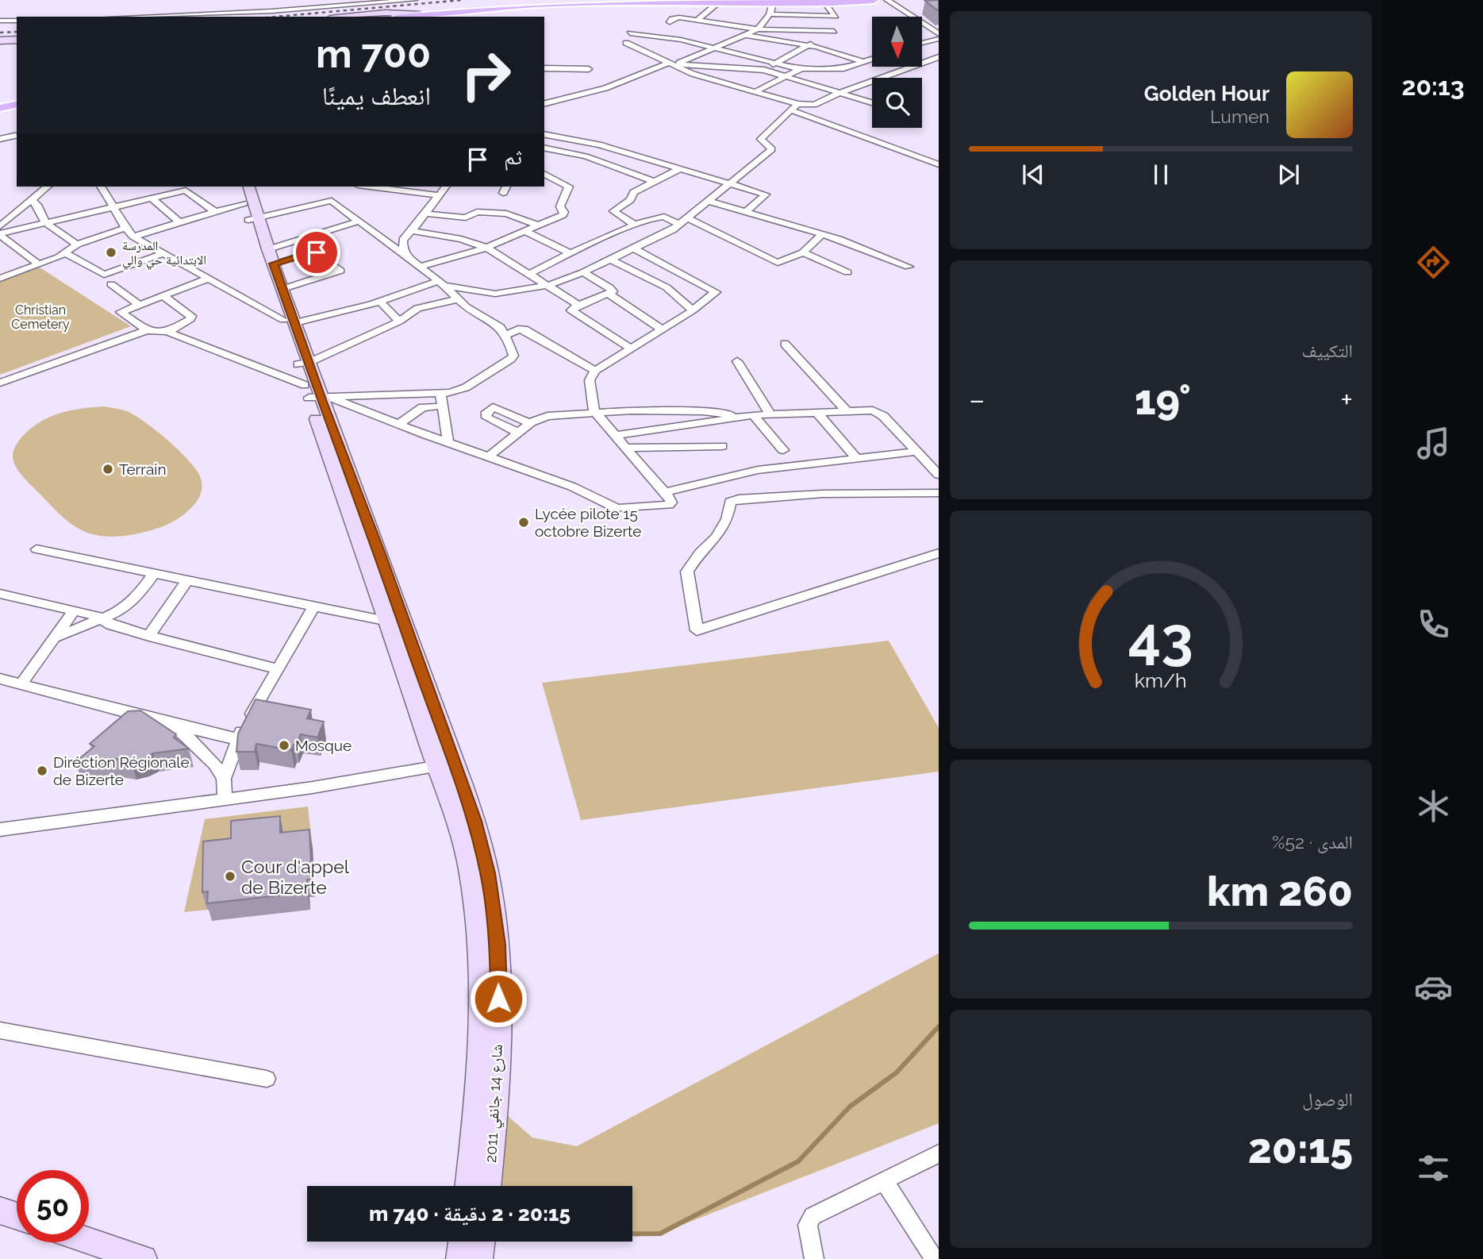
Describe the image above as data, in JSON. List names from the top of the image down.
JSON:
{
  "streets": {
    "main road": ["شارع 14 جانفي 2011"]
  },
  "parks": ["Christian Cemetery"],
  "places": [
    "المدرسة الابتدائية حي والي",
    "Terrain",
    "Lycée pilote 15 octobre Bizerte",
    "Mosque",
    "Diréction Régionale de Bizerte",
    "Cour d'appel de Bizerte"
  ],
  "north": "bottom",
  "page": {
    "tabs": "20:13",
    "turn": ["700 m", "انعطف يمينًا"],
    "song": ["Golden Hour", "Lumen"],
    "then": "ثم",
    "tile": [
      "التكييف",
      ["المدى · 52%", "260 km"],
      ["الوصول", "20:15"]
    ],
    "heat": ["−", "19°", "+"],
    "limit": "50",
    "trip": "20:15 · 2 دقيقة · 740 m",
    "gauge": ["43", "km/h"]
  }
}
